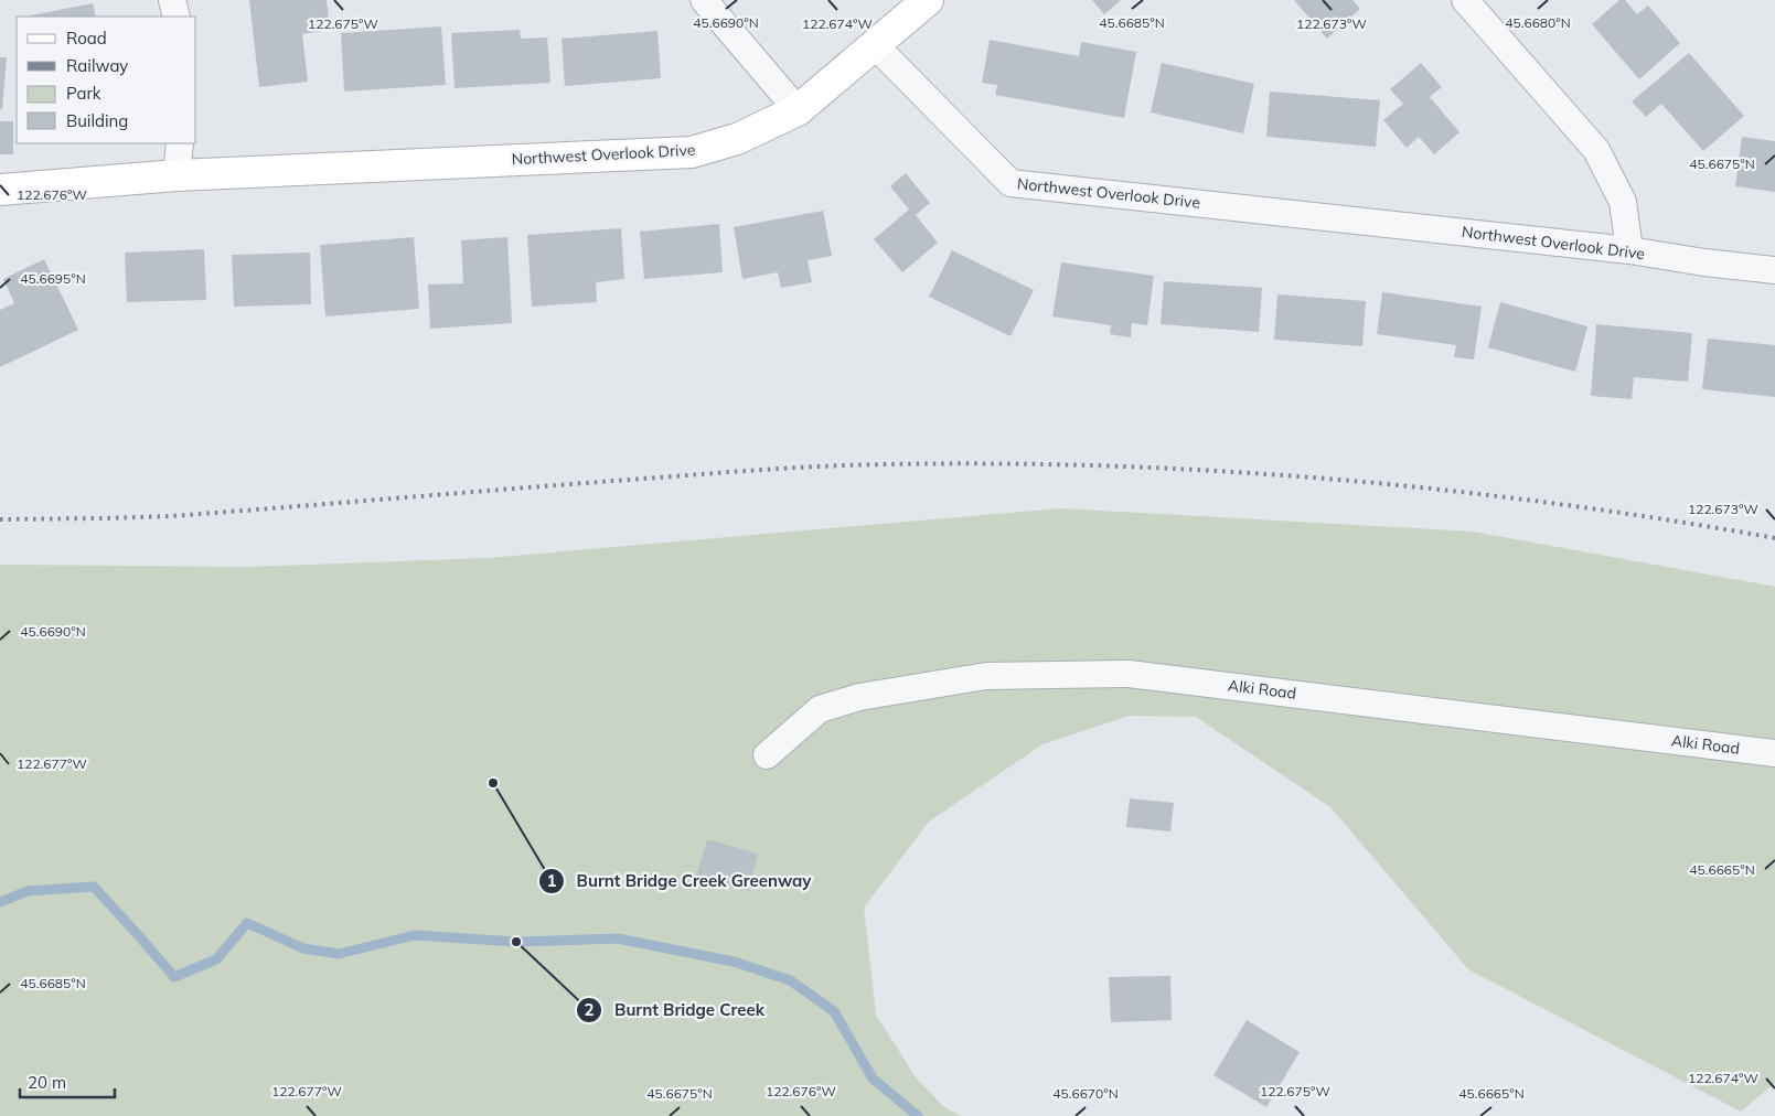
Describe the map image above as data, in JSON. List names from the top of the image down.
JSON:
{
  "streets": {
    "street": ["Northwest Overlook Drive", "Alki Road"]
  },
  "places": ["Burnt Bridge Creek Greenway", "Burnt Bridge Creek"],
  "legend": [
    "Road",
    "Railway",
    "Park",
    "Building"
  ],
  "scale_bar": "20 m",
  "coordinates": [
    "45.6690°N",
    "45.6685°N",
    "45.6680°N",
    "122.674°W",
    "122.673°W",
    "122.675°W",
    "45.6675°N",
    "122.676°W",
    "45.6695°N",
    "122.677°W",
    "45.6665°N",
    "45.6670°N"
  ]
}
